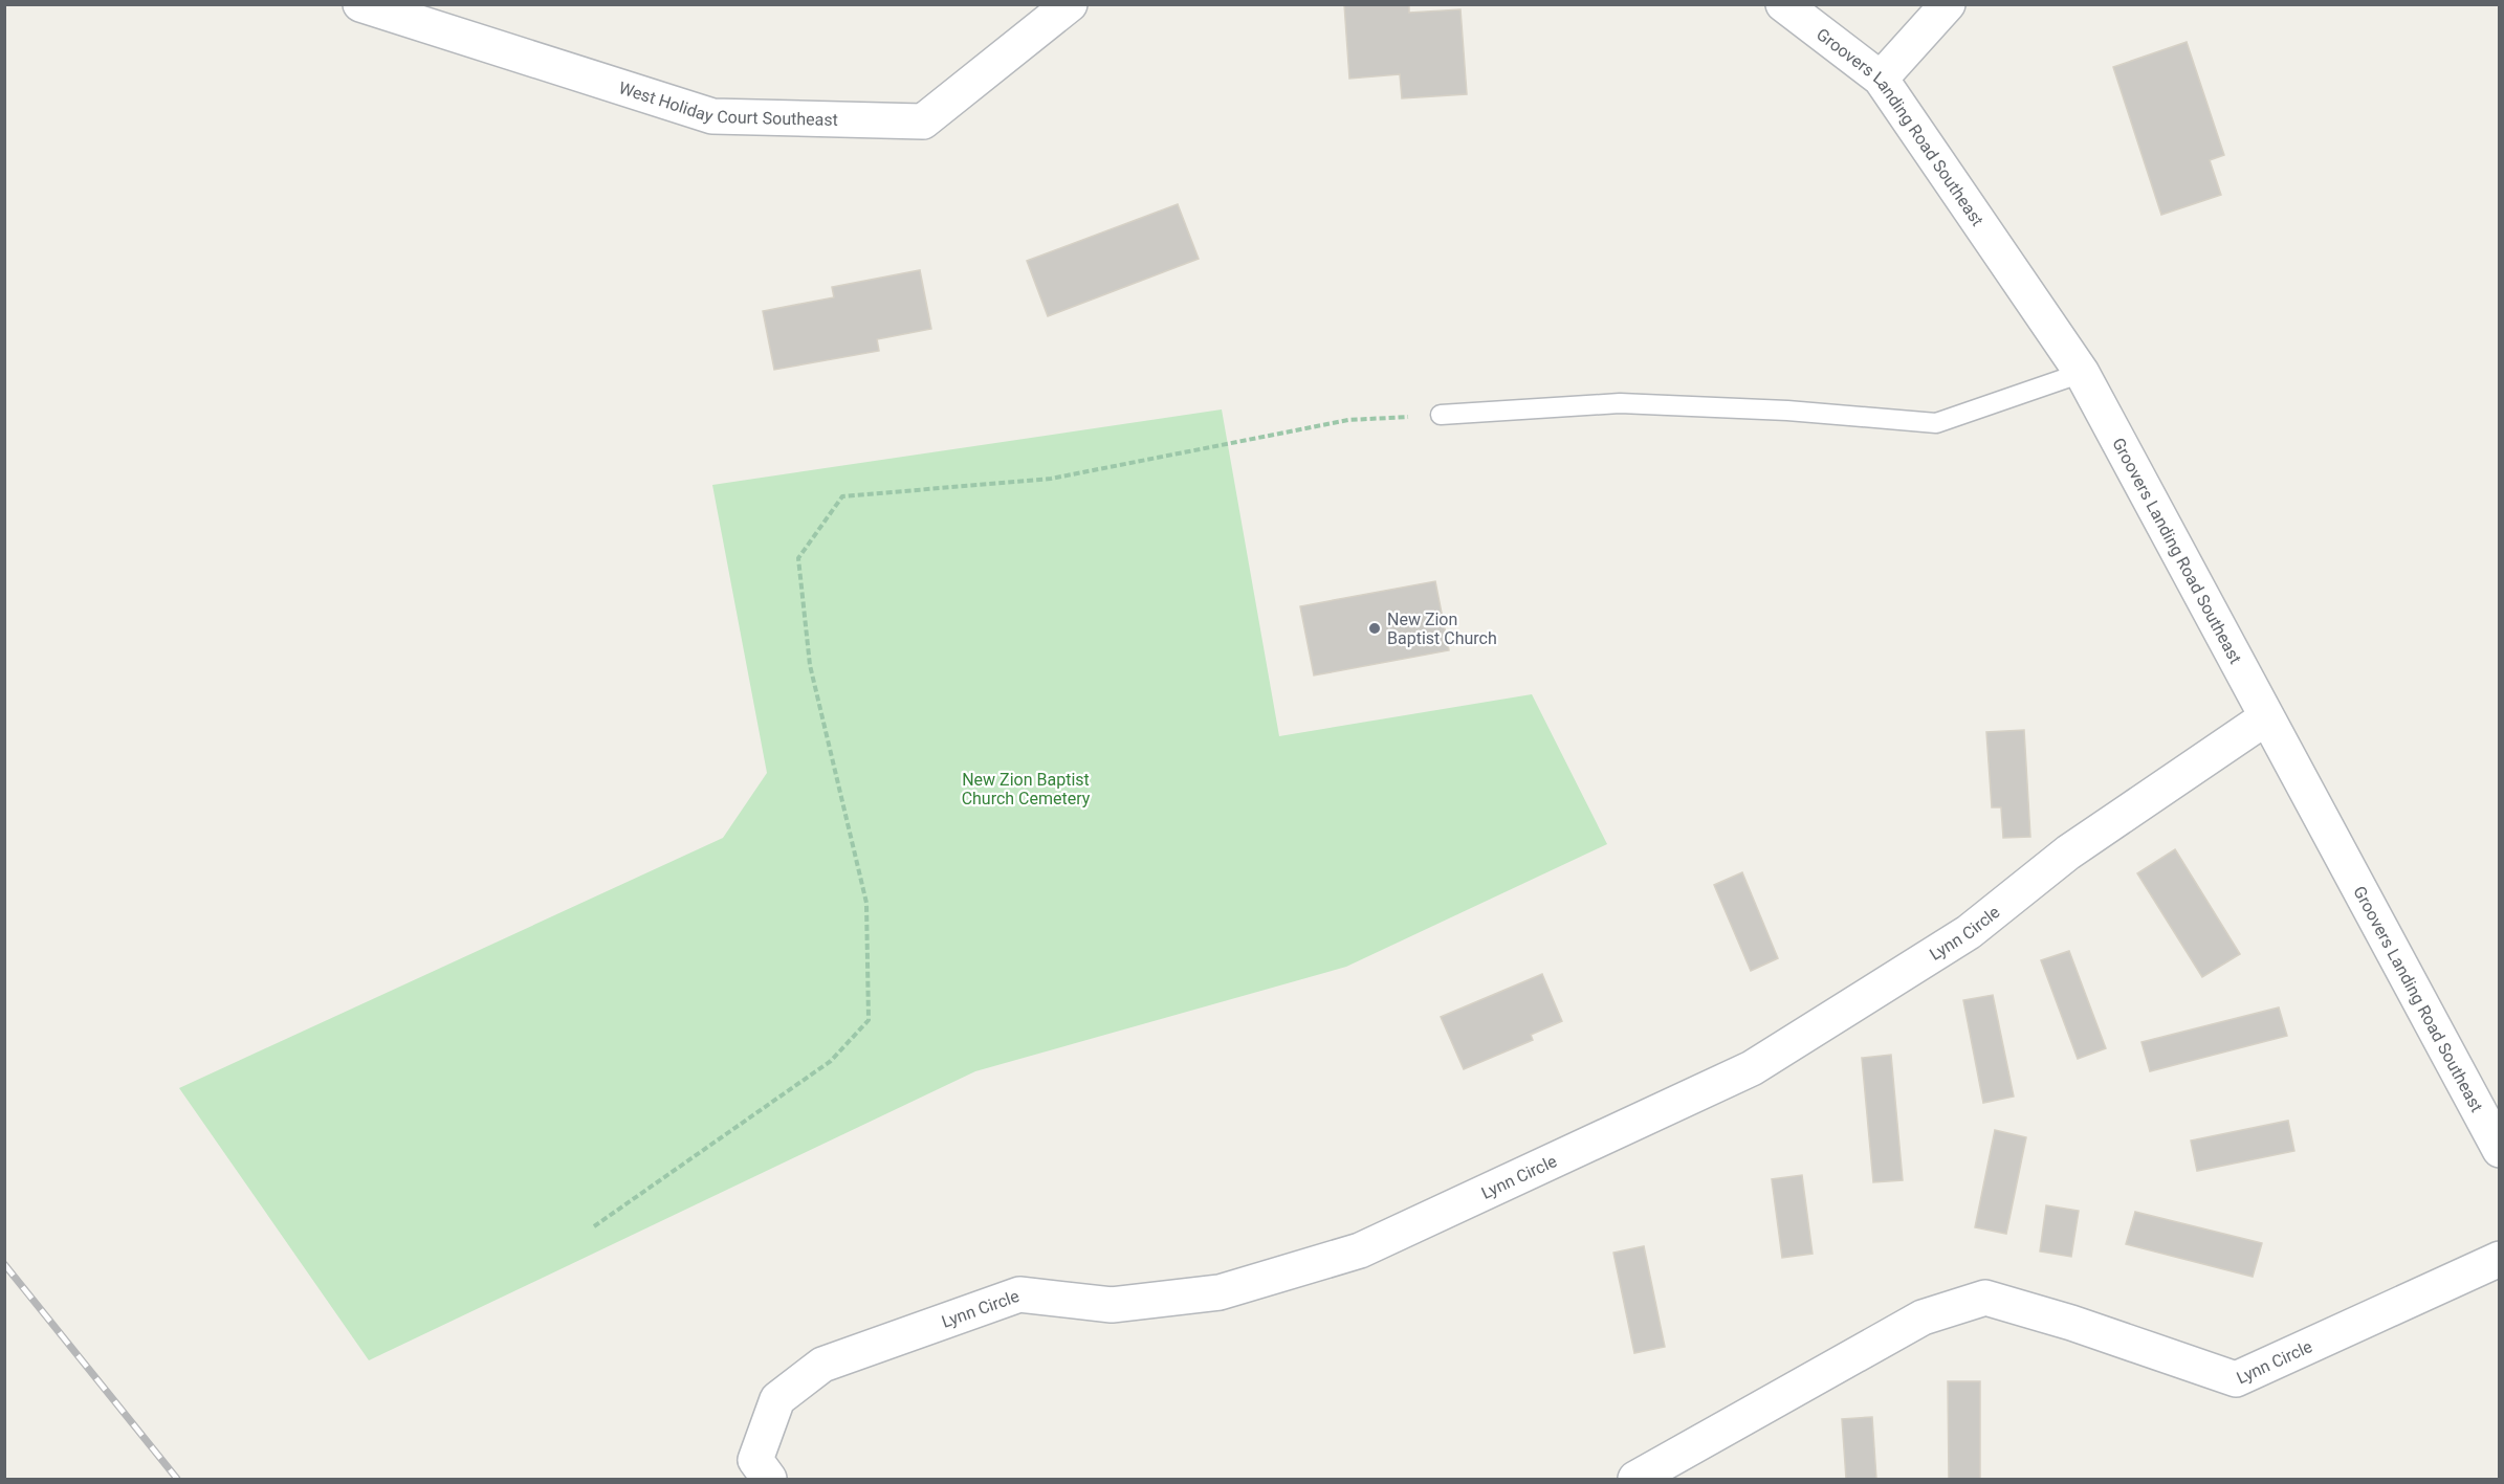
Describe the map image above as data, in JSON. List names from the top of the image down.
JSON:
{
  "streets": {
    "street": ["West Holiday Court Southeast", "Groovers Landing Road Southeast", "Lynn Circle"]
  },
  "crossings": [
    ["Groovers Landing Road Southeast", "Lynn Circle"]
  ],
  "parks": ["New Zion Baptist Church Cemetery"],
  "places": ["New Zion Baptist Church"]
}
